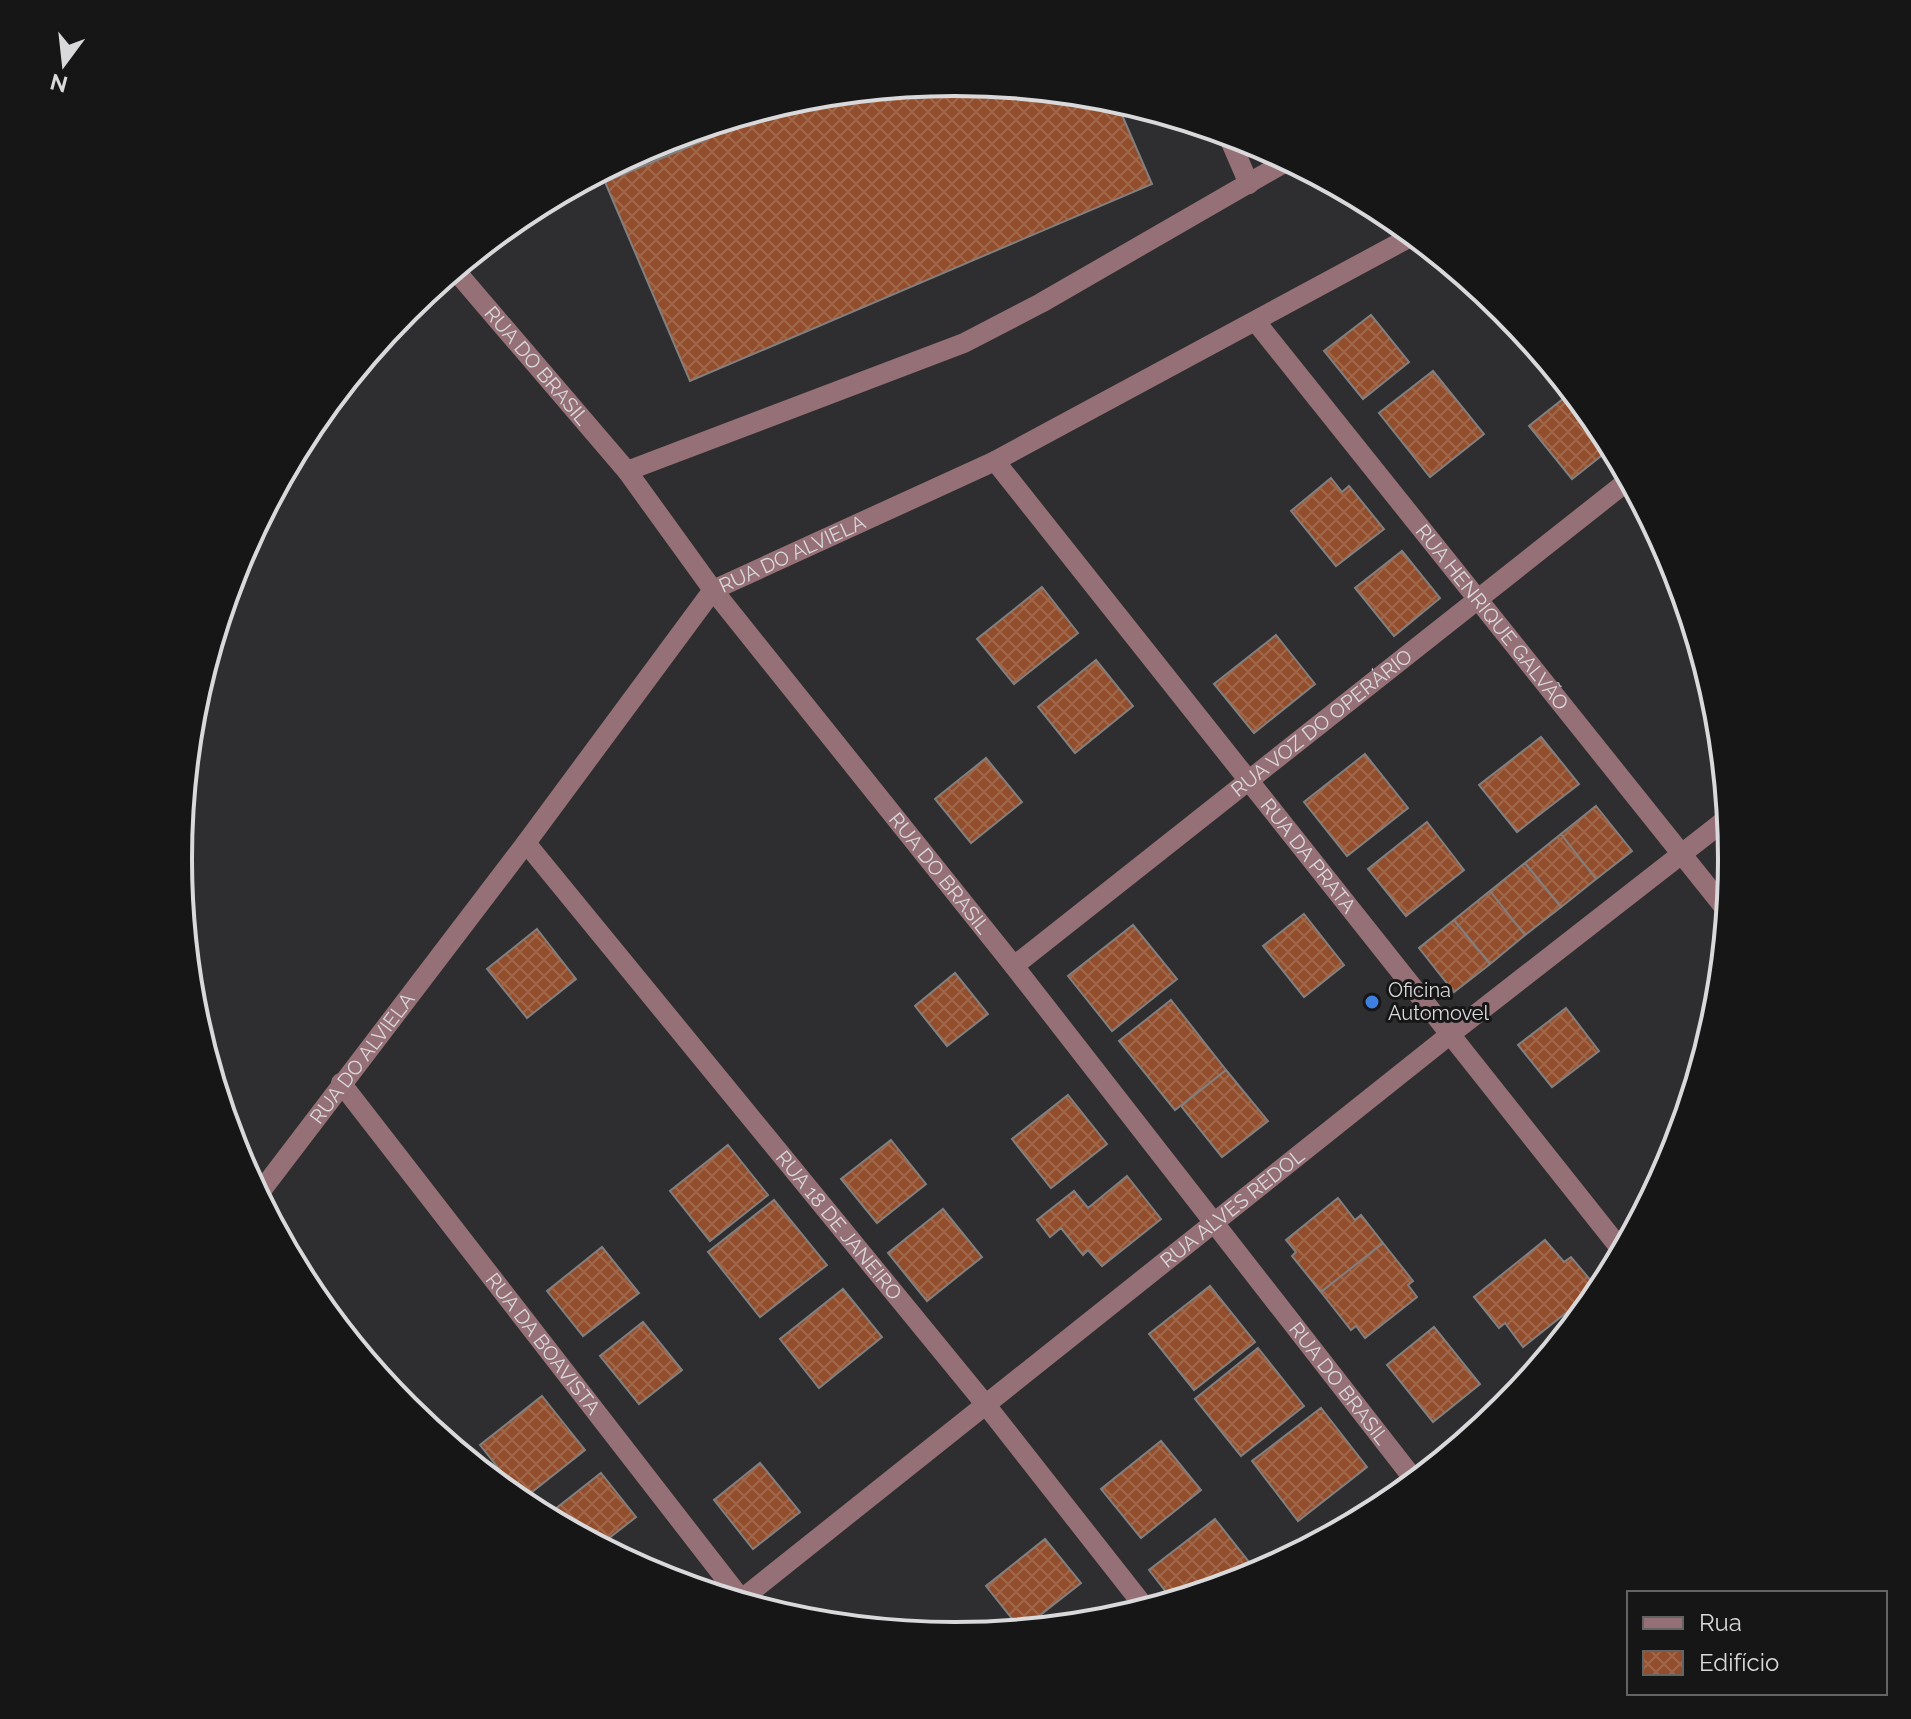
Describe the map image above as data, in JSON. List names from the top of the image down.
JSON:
{
  "streets": {
    "street": [
      "RUA DO BRASIL",
      "RUA DO ALVIELA",
      "RUA HENRIQUE GALVÃO",
      "RUA VOZ DO OPERÁRIO",
      "RUA DA PRATA",
      "RUA ALVES REDOL",
      "RUA 18 DE JANEIRO",
      "RUA DA BOAVISTA"
    ]
  },
  "crossings": [
    ["RUA DO BRASIL", "RUA DO ALVIELA"],
    ["RUA DO BRASIL", "RUA VOZ DO OPERÁRIO"],
    ["RUA DO BRASIL", "RUA ALVES REDOL"],
    ["RUA DO ALVIELA", "RUA HENRIQUE GALVÃO"],
    ["RUA DO ALVIELA", "RUA DA PRATA"],
    ["RUA DO ALVIELA", "RUA 18 DE JANEIRO"],
    ["RUA DO ALVIELA", "RUA DA BOAVISTA"],
    ["RUA HENRIQUE GALVÃO", "RUA VOZ DO OPERÁRIO"],
    ["RUA HENRIQUE GALVÃO", "RUA ALVES REDOL"],
    ["RUA VOZ DO OPERÁRIO", "RUA DA PRATA"],
    ["RUA DA PRATA", "RUA ALVES REDOL"],
    ["RUA ALVES REDOL", "RUA 18 DE JANEIRO"]
  ],
  "places": ["Oficina Automovel"],
  "legend": ["Rua", "Edifício"],
  "north": "bottom"
}
